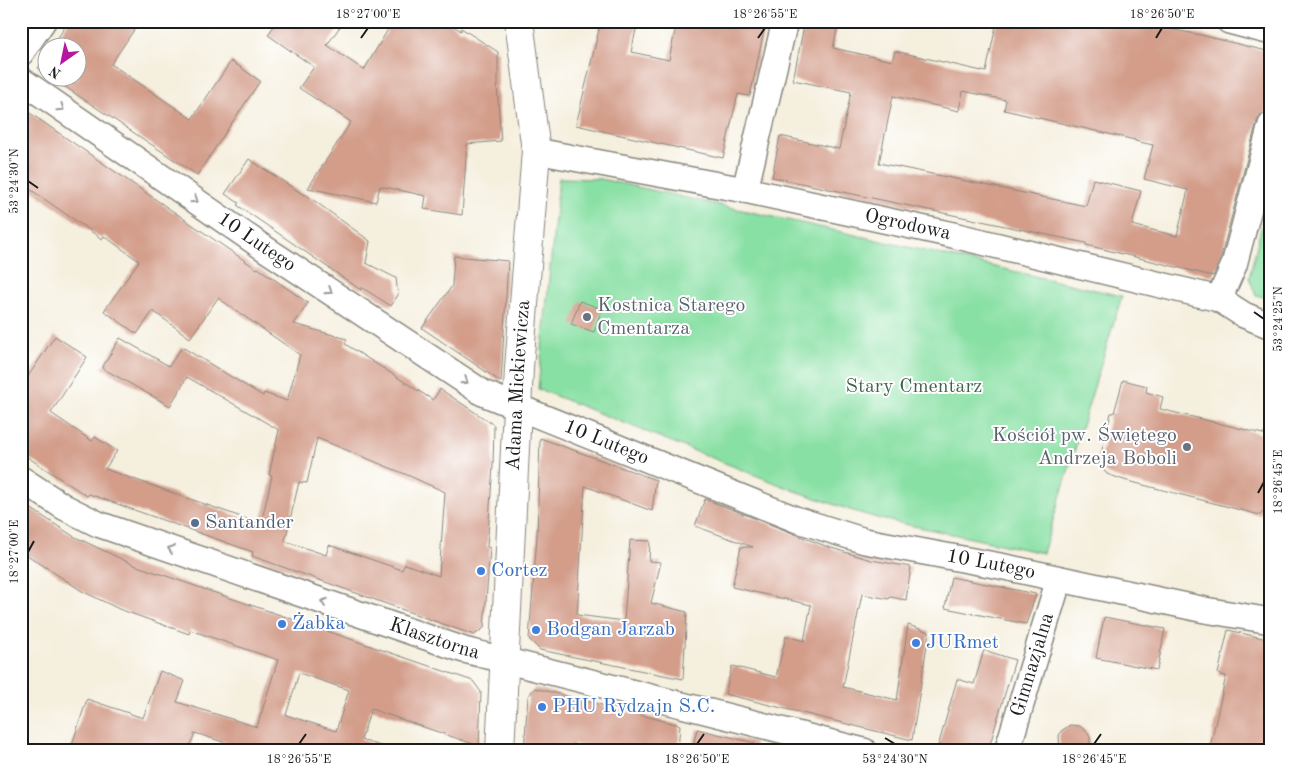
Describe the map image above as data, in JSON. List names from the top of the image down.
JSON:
{
  "streets": {
    "street": [
      "Ogrodowa",
      "10 Lutego",
      "Adama Mickiewicza",
      "Klasztorna",
      "Gimnazjalna"
    ]
  },
  "crossings": [
    ["Ogrodowa", "Adama Mickiewicza"],
    ["10 Lutego", "Adama Mickiewicza"],
    ["10 Lutego", "Gimnazjalna"],
    ["Adama Mickiewicza", "Klasztorna"]
  ],
  "one_way": ["10 Lutego", "Klasztorna"],
  "parks": ["Stary Cmentarz"],
  "places": [
    "Kostnica Starego Cmentarza",
    "Kościół pw. Świętego Andrzeja Boboli",
    "Santander",
    "Cortez",
    "Żabka",
    "Bodgan Jarzab",
    "JURmet",
    "PHU Rydzajn S.C."
  ],
  "north": "bottom left",
  "coordinates": [
    "18°27'00\"E",
    "18°26'55\"E",
    "18°26'50\"E",
    "53°24'30\"N",
    "53°24'25\"N",
    "18°26'45\"E"
  ]
}
